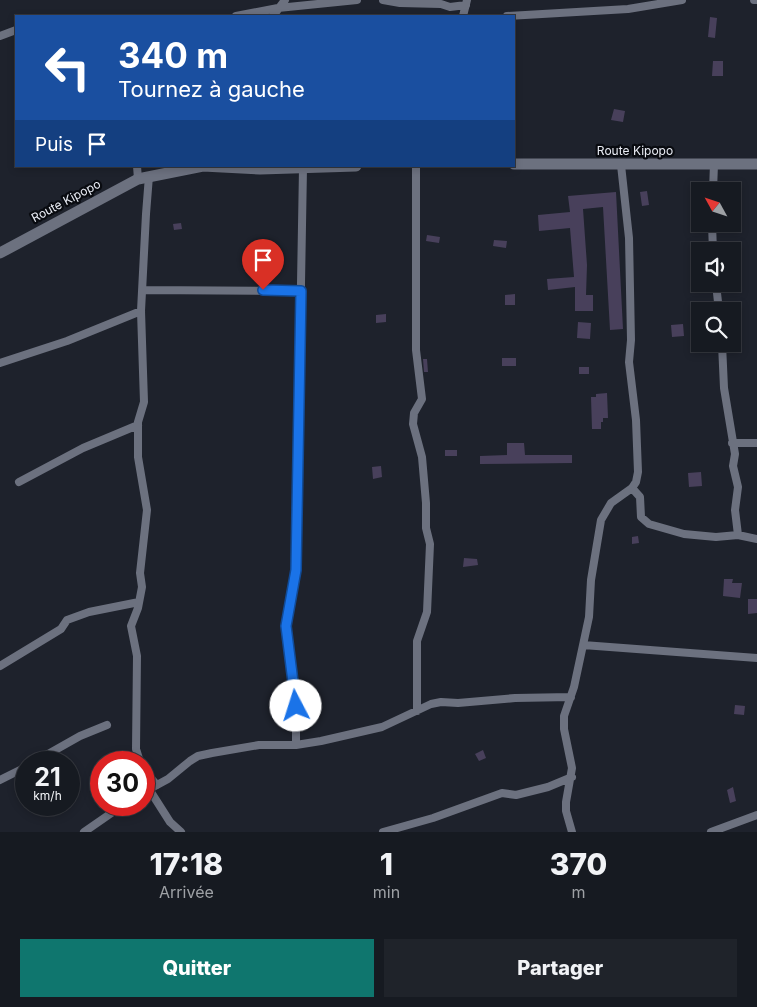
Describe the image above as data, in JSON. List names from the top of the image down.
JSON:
{
  "streets": {
    "main road": ["Route Kipopo"]
  },
  "north": "top left",
  "page": {
    "turn": ["340 m", "Tournez à gauche"],
    "then": "Puis",
    "speed": "21 km/h",
    "limit": "30",
    "eta": [
      "17:18",
      "Arrivée",
      "1",
      "min",
      "370",
      "m"
    ],
    "buttons": ["Quitter", "Partager"]
  }
}
